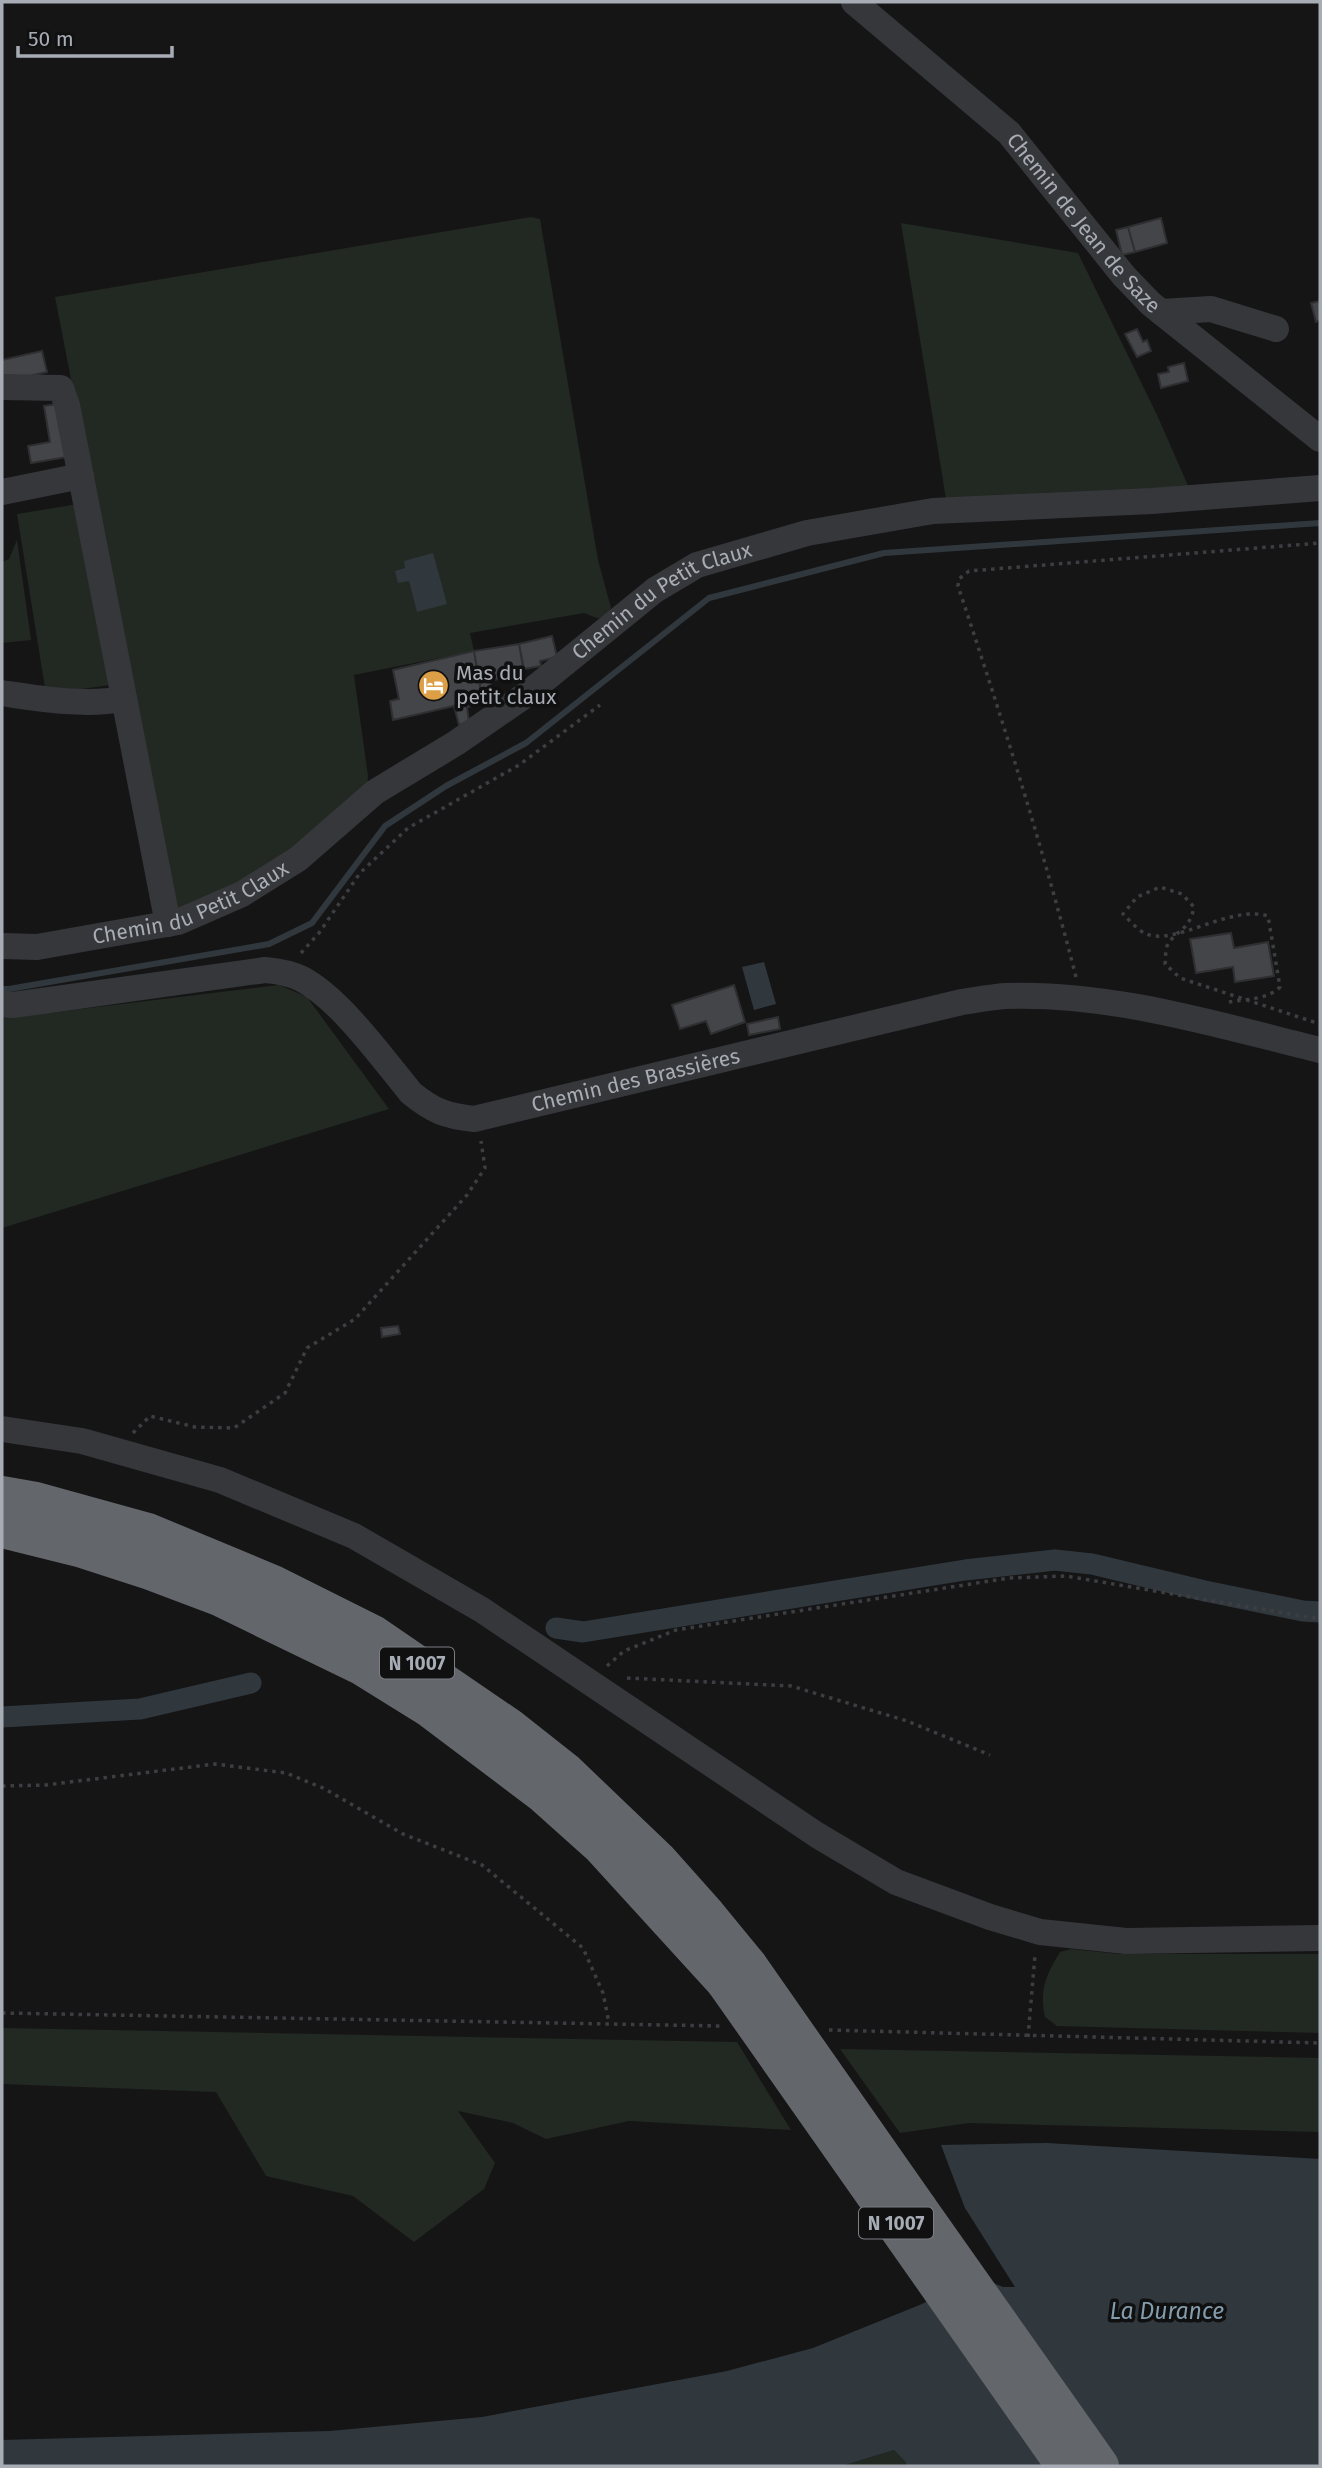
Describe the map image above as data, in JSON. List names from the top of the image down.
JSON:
{
  "streets": {
    "highway": ["N 1007"],
    "street": ["Chemin de Jean de Saze", "Chemin du Petit Claux", "Chemin des Brassières"]
  },
  "water": ["La Durance"],
  "places": {
    "hotel": ["Mas du petit claux"]
  },
  "scale_bar": "50 m"
}
